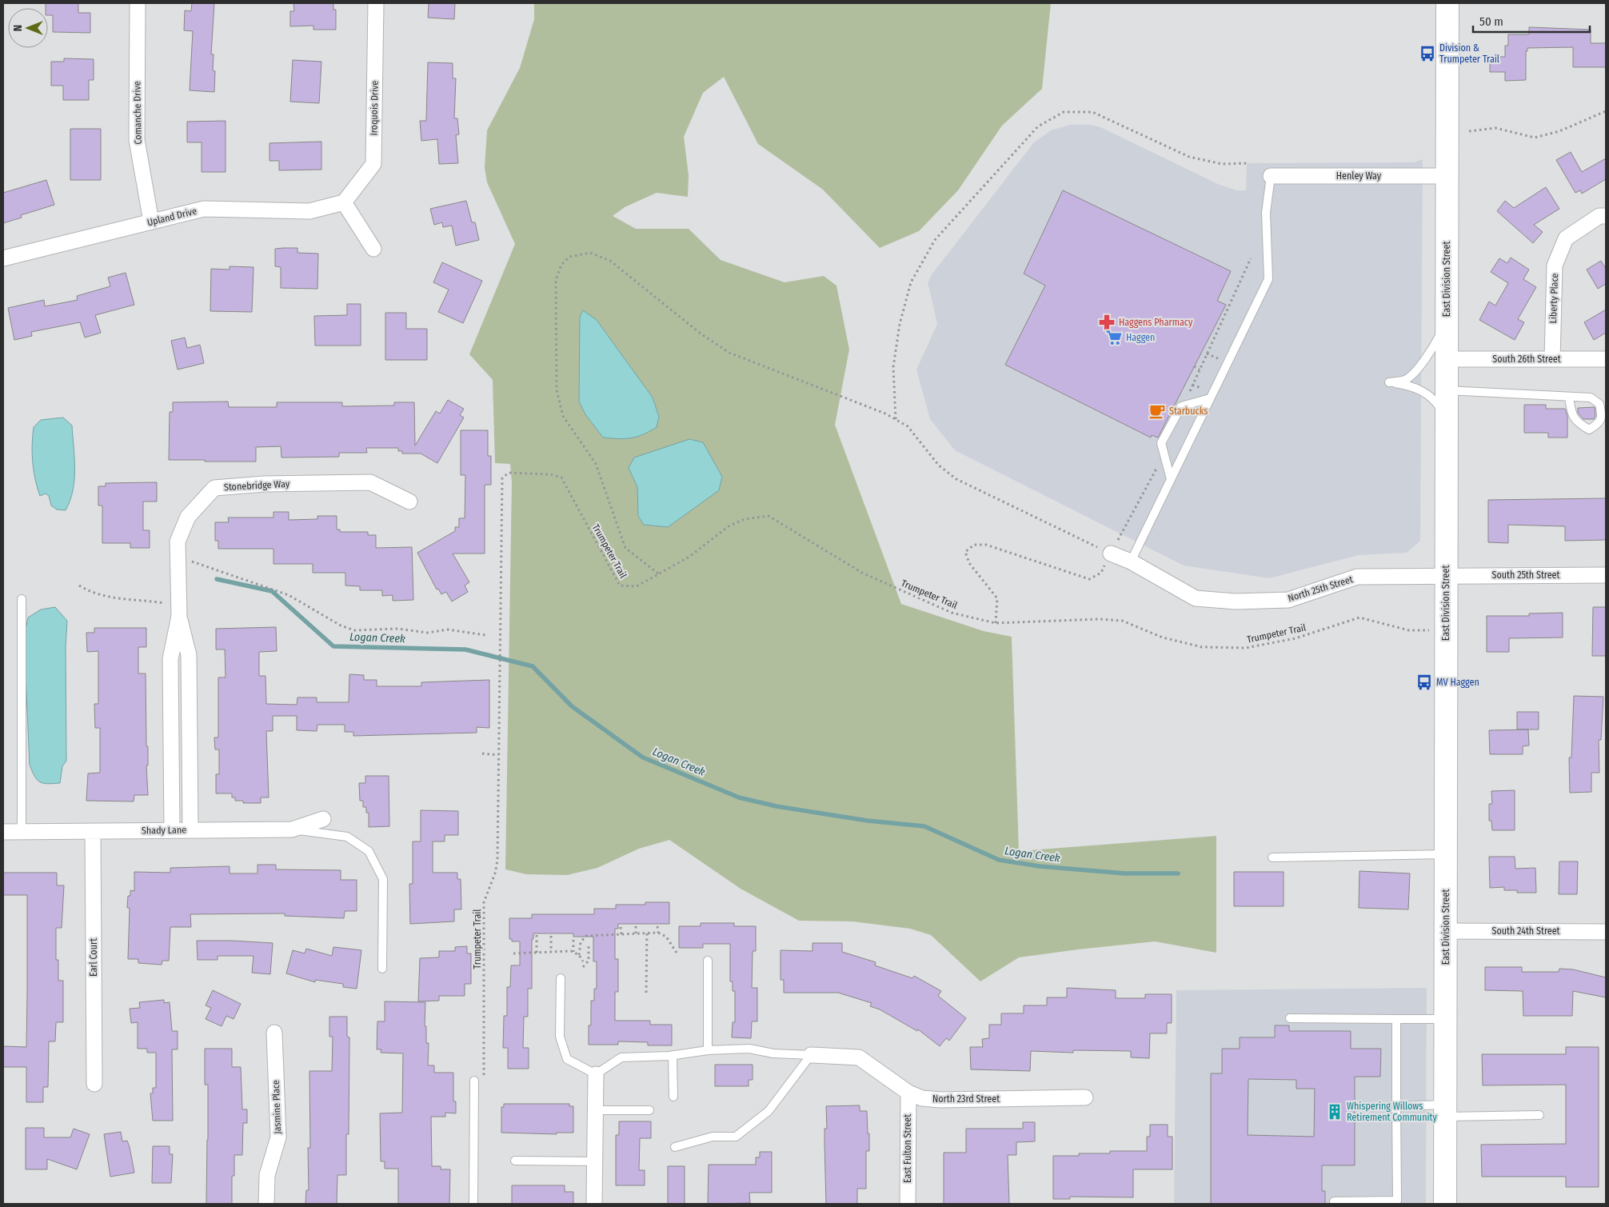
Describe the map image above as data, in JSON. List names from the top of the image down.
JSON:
{
  "streets": {
    "street": [
      "Iroquois Drive",
      "Comanche Drive",
      "Henley Way",
      "Upland Drive",
      "East Division Street",
      "Liberty Place",
      "South 26th Street",
      "Stonebridge Way",
      "South 25th Street",
      "North 25th Street",
      "Shady Lane",
      "South 24th Street",
      "Earl Court",
      "North 23rd Street",
      "Jasmine Place",
      "East Fulton Street"
    ],
    "path": ["Trumpeter Trail"]
  },
  "crossings": [
    ["Iroquois Drive", "Upland Drive"],
    ["Comanche Drive", "Upland Drive"],
    ["Henley Way", "East Division Street"],
    ["East Division Street", "South 26th Street"],
    ["East Division Street", "South 25th Street"],
    ["East Division Street", "North 25th Street"],
    ["East Division Street", "South 24th Street"],
    ["Liberty Place", "South 26th Street"],
    ["Stonebridge Way", "Shady Lane"],
    ["South 25th Street", "North 25th Street"],
    ["Shady Lane", "Earl Court"],
    ["North 23rd Street", "East Fulton Street"]
  ],
  "water": ["Logan Creek"],
  "places": {
    "bus stop": ["Division & Trumpeter Trail", "MV Haggen"],
    "pharmacy": ["Haggens Pharmacy"],
    "supermarket": ["Haggen"],
    "cafe": ["Starbucks"],
    "building": ["Whispering Willows Retirement Community"]
  },
  "scale_bar": "50 m",
  "north": "left"
}
